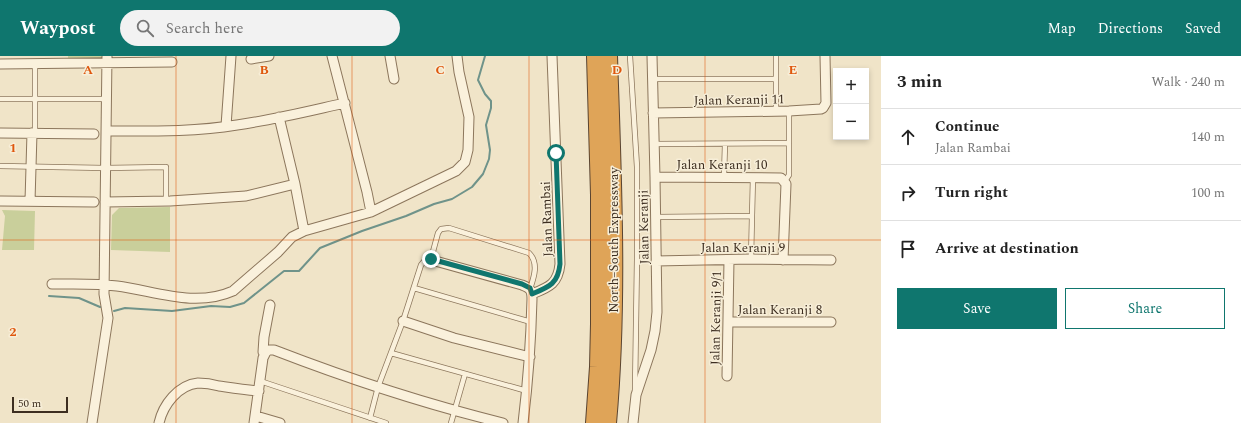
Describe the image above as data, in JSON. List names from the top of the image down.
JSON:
{
  "streets": {
    "highway": ["North–South Expressway"],
    "street": [
      "Jalan Keranji 11",
      "Jalan Keranji 10",
      "Jalan Rambai",
      "Jalan Keranji",
      "Jalan Keranji 9",
      "Jalan Keranji 8",
      "Jalan Keranji 9/1"
    ]
  },
  "crossings": [
    ["Jalan Keranji 11", "Jalan Keranji"],
    ["Jalan Keranji 10", "Jalan Keranji"],
    ["Jalan Keranji", "Jalan Keranji 9"],
    ["Jalan Keranji 9", "Jalan Keranji 9/1"],
    ["Jalan Keranji 8", "Jalan Keranji 9/1"]
  ],
  "scale_bar": "50 m",
  "page": {
    "header": "Waypost",
    "search": "Search here",
    "nav": ["Map", "Directions", "Saved"],
    "heading": ["3 min", "Walk · 240 m"],
    "map_buttons": ["+", "−"],
    "list": [
      ["Continue", "Jalan Rambai", "140 m"],
      ["Turn right", "100 m"],
      "Arrive at destination"
    ],
    "buttons": ["Save", "Share"],
    "scale": "50 m"
  },
  "grid": {
    "columns": [
      "A",
      "B",
      "C",
      "D",
      "E"
    ],
    "rows": ["1", "2"]
  }
}
